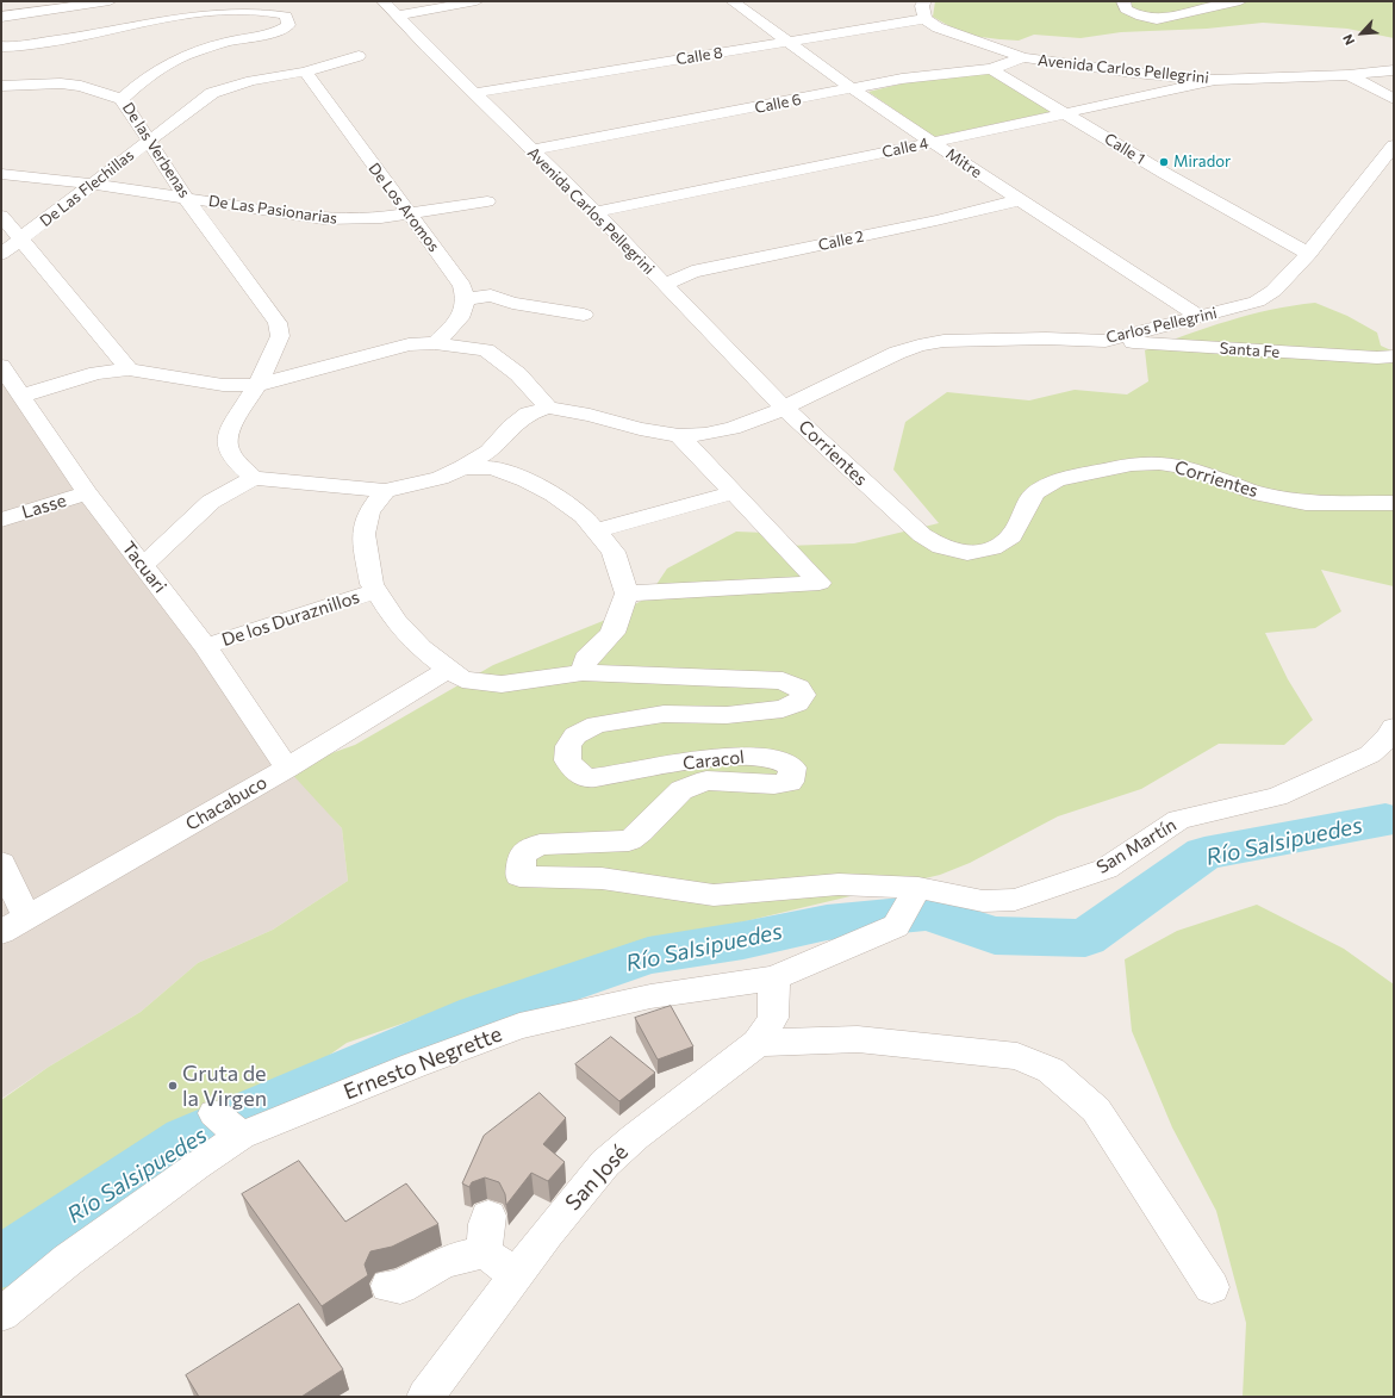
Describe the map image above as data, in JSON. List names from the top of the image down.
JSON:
{
  "streets": {
    "street": [
      "Calle 8",
      "Avenida Carlos Pellegrini",
      "Calle 6",
      "Calle 4",
      "Calle 1",
      "De las Verbenas",
      "Mitre",
      "De Las Flechillas",
      "De Los Aromos",
      "De Las Pasionarias",
      "Calle 2",
      "Carlos Pellegrini",
      "Santa Fe",
      "Corrientes",
      "Lasse",
      "Tacuari",
      "De los Duraznillos",
      "Caracol",
      "Chacabuco",
      "San Martín",
      "Ernesto Negrette",
      "San José"
    ]
  },
  "crossings": [
    ["Calle 8", "Avenida Carlos Pellegrini"],
    ["Calle 8", "Mitre"],
    ["Avenida Carlos Pellegrini", "Calle 6"],
    ["Avenida Carlos Pellegrini", "Calle 4"],
    ["Avenida Carlos Pellegrini", "Calle 2"],
    ["Avenida Carlos Pellegrini", "Carlos Pellegrini"],
    ["Avenida Carlos Pellegrini", "Corrientes"],
    ["Calle 6", "Calle 1"],
    ["Calle 6", "Mitre"],
    ["Calle 4", "Calle 1"],
    ["Calle 4", "Mitre"],
    ["Calle 1", "Carlos Pellegrini"],
    ["De las Verbenas", "De Las Flechillas"],
    ["De las Verbenas", "De Las Pasionarias"],
    ["Mitre", "Calle 2"],
    ["Mitre", "Carlos Pellegrini"],
    ["De Las Flechillas", "De Los Aromos"],
    ["De Las Flechillas", "De Las Pasionarias"],
    ["De Los Aromos", "De Las Pasionarias"],
    ["Carlos Pellegrini", "Santa Fe"],
    ["Carlos Pellegrini", "Corrientes"],
    ["Lasse", "Tacuari"],
    ["Tacuari", "De los Duraznillos"],
    ["Tacuari", "Chacabuco"],
    ["De los Duraznillos", "Caracol"],
    ["Caracol", "Chacabuco"],
    ["Caracol", "San Martín"],
    ["Caracol", "Ernesto Negrette"],
    ["San Martín", "Ernesto Negrette"],
    ["Ernesto Negrette", "San José"]
  ],
  "water": ["Río Salsipuedes"],
  "places": ["Mirador", "Gruta de la Virgen"],
  "north": "bottom left"
}
